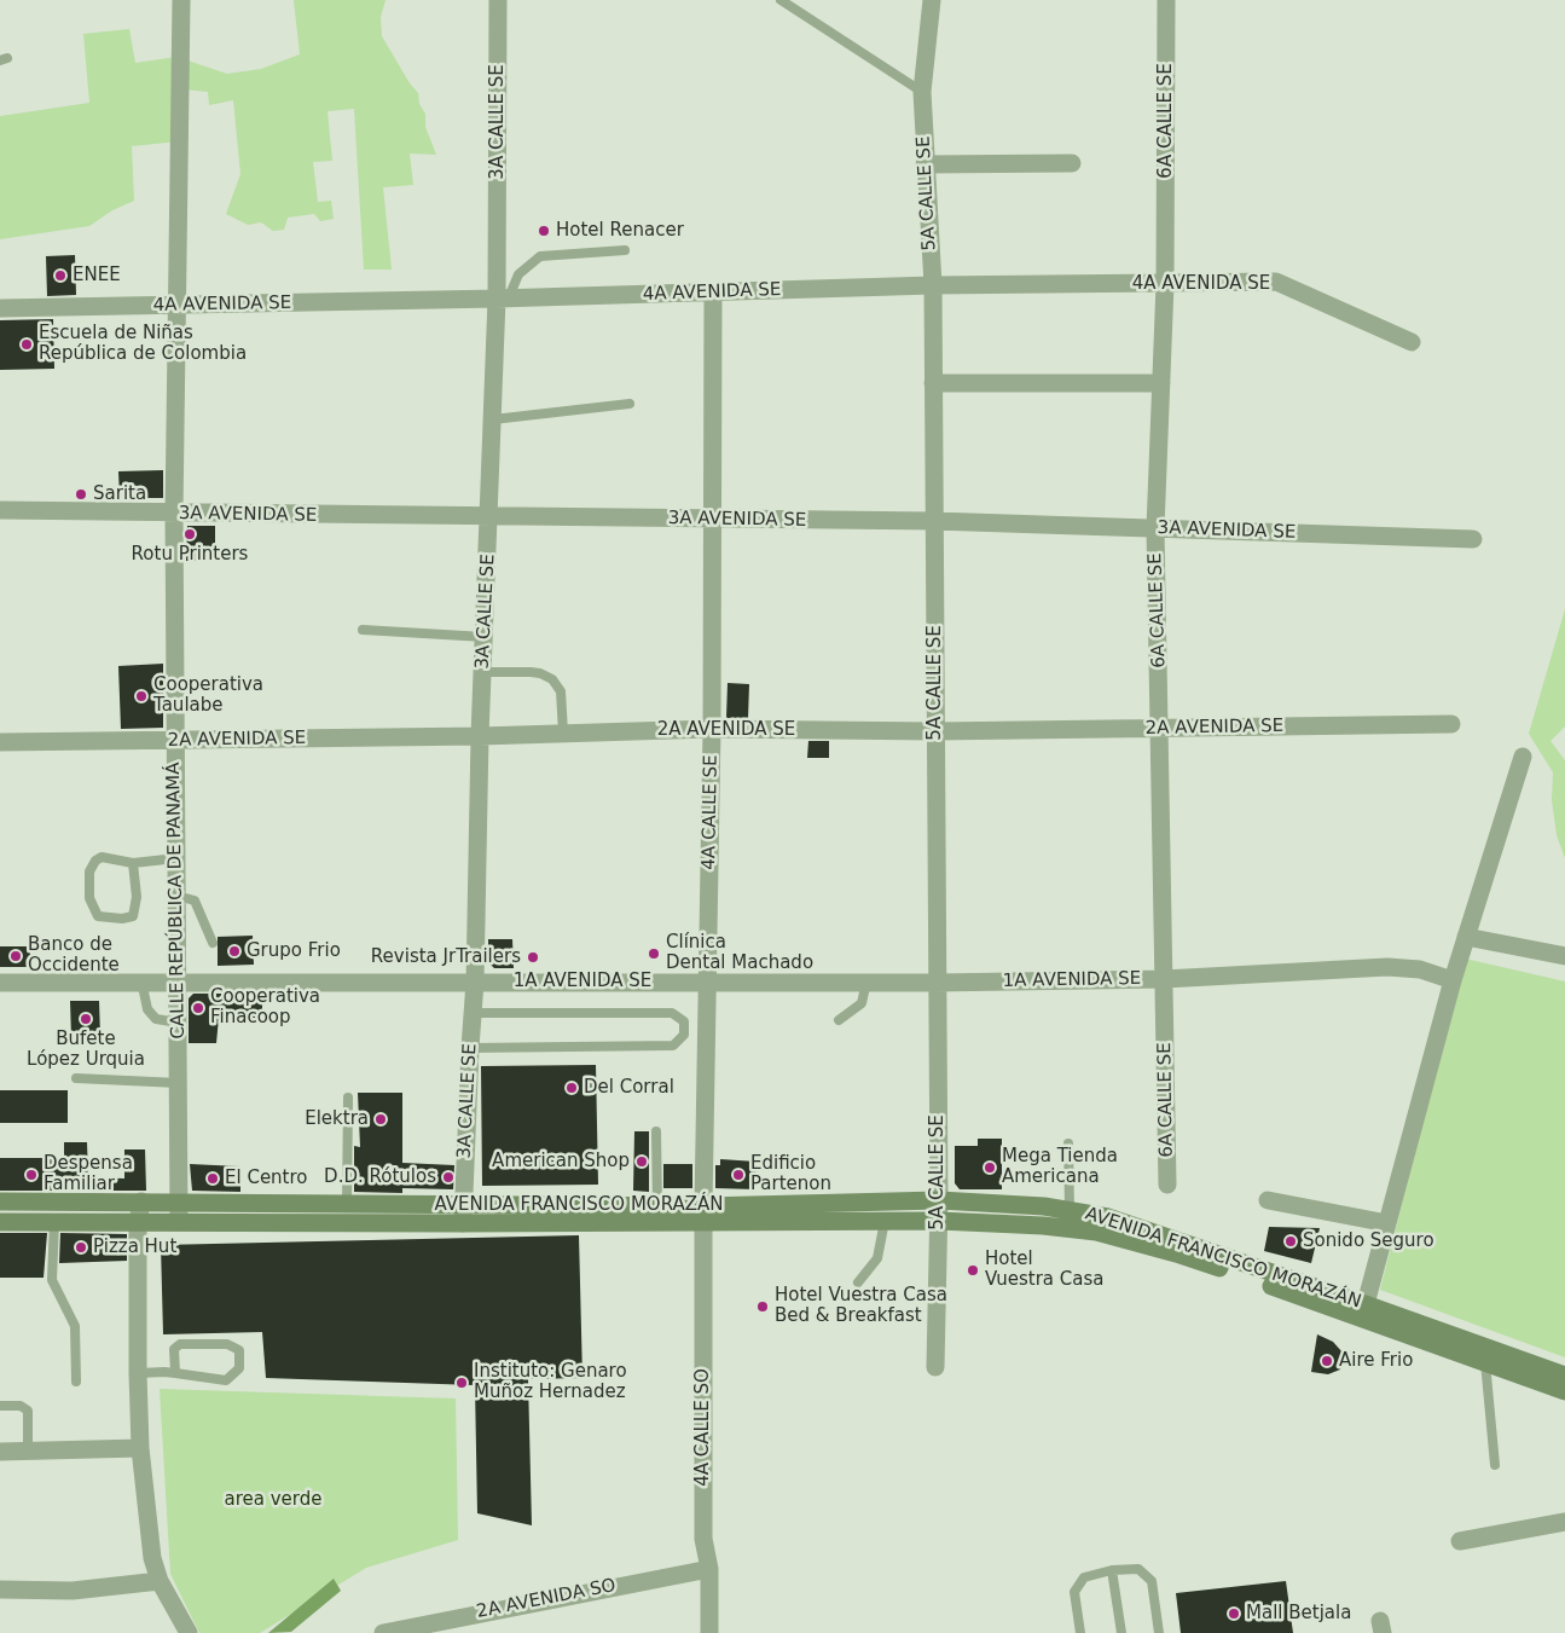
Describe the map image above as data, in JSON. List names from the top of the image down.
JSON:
{
  "streets": {
    "main road": ["AVENIDA FRANCISCO MORAZÁN"],
    "street": [
      "6A CALLE SE",
      "3A CALLE SE",
      "5A CALLE SE",
      "4A AVENIDA SE",
      "3A AVENIDA SE",
      "2A AVENIDA SE",
      "4A CALLE SE",
      "CALLE REPÚBLICA DE PANAMÁ",
      "1A AVENIDA SE",
      "4A CALLE SO",
      "2A AVENIDA SO"
    ]
  },
  "crossings": [
    ["6A CALLE SE", "4A AVENIDA SE"],
    ["6A CALLE SE", "3A AVENIDA SE"],
    ["6A CALLE SE", "2A AVENIDA SE"],
    ["6A CALLE SE", "1A AVENIDA SE"],
    ["3A CALLE SE", "4A AVENIDA SE"],
    ["3A CALLE SE", "3A AVENIDA SE"],
    ["3A CALLE SE", "2A AVENIDA SE"],
    ["3A CALLE SE", "1A AVENIDA SE"],
    ["3A CALLE SE", "AVENIDA FRANCISCO MORAZÁN"],
    ["5A CALLE SE", "4A AVENIDA SE"],
    ["5A CALLE SE", "3A AVENIDA SE"],
    ["5A CALLE SE", "2A AVENIDA SE"],
    ["5A CALLE SE", "1A AVENIDA SE"],
    ["5A CALLE SE", "AVENIDA FRANCISCO MORAZÁN"],
    ["4A AVENIDA SE", "4A CALLE SE"],
    ["4A AVENIDA SE", "CALLE REPÚBLICA DE PANAMÁ"],
    ["3A AVENIDA SE", "4A CALLE SE"],
    ["3A AVENIDA SE", "CALLE REPÚBLICA DE PANAMÁ"],
    ["2A AVENIDA SE", "4A CALLE SE"],
    ["2A AVENIDA SE", "CALLE REPÚBLICA DE PANAMÁ"],
    ["4A CALLE SE", "1A AVENIDA SE"],
    ["4A CALLE SE", "AVENIDA FRANCISCO MORAZÁN"],
    ["4A CALLE SE", "4A CALLE SO"],
    ["CALLE REPÚBLICA DE PANAMÁ", "1A AVENIDA SE"],
    ["CALLE REPÚBLICA DE PANAMÁ", "AVENIDA FRANCISCO MORAZÁN"],
    ["AVENIDA FRANCISCO MORAZÁN", "4A CALLE SO"],
    ["4A CALLE SO", "2A AVENIDA SO"]
  ],
  "parks": ["area verde"],
  "places": [
    "Hotel Renacer",
    "ENEE",
    "Escuela de Niñas República de Colombia",
    "Sarita",
    "Rotu Printers",
    "Cooperativa Taulabe",
    "Grupo Frio",
    "Clínica Dental Machado",
    "Banco de Occidente",
    "Revista JrTrailers",
    "Cooperativa Finacoop",
    "Bufete López Urquia",
    "Del Corral",
    "Elektra",
    "American Shop",
    "Mega Tienda Americana",
    "Despensa Familiar",
    "Edificio Partenon",
    "D.D. Rótulos",
    "El Centro",
    "Sonido Seguro",
    "Pizza Hut",
    "Hotel Vuestra Casa",
    "Hotel Vuestra Casa Bed & Breakfast",
    "Aire Frio",
    "Instituto: Genaro Muñoz Hernadez",
    "Mall Betjala"
  ]
}
